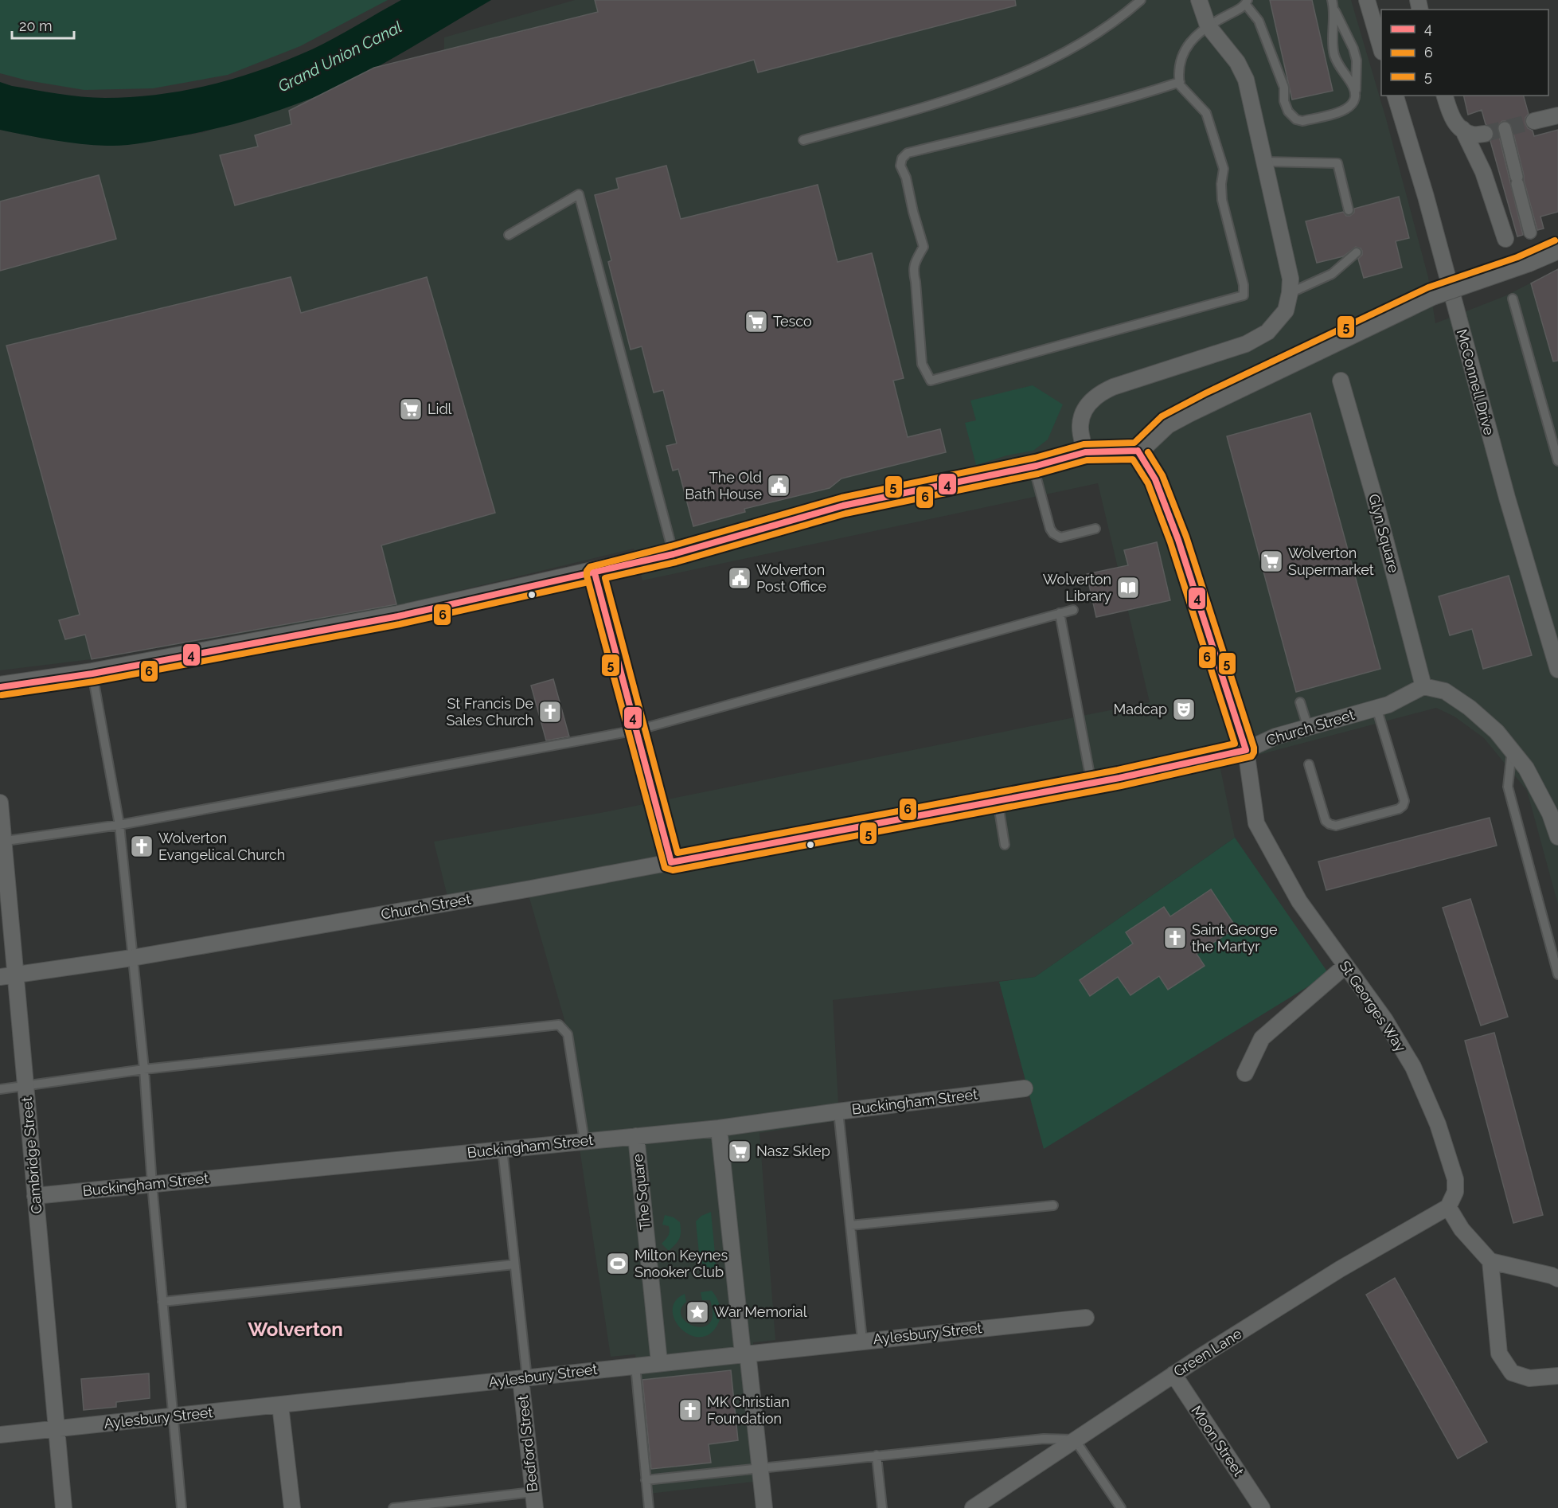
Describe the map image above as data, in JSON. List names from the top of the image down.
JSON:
{
  "streets": {
    "street": [
      "McConnell Drive",
      "Glyn Square",
      "Church Street",
      "St Georges Way",
      "Buckingham Street",
      "Cambridge Street",
      "The Square",
      "Aylesbury Street",
      "Green Lane",
      "Moon Street",
      "Bedford Street"
    ]
  },
  "crossings": [
    ["Glyn Square", "Church Street"],
    ["Church Street", "St Georges Way"],
    ["Church Street", "Cambridge Street"],
    ["St Georges Way", "Green Lane"],
    ["Buckingham Street", "Cambridge Street"],
    ["Buckingham Street", "The Square"],
    ["Cambridge Street", "Aylesbury Street"],
    ["The Square", "Aylesbury Street"],
    ["Aylesbury Street", "Bedford Street"],
    ["Green Lane", "Moon Street"]
  ],
  "districts": ["Wolverton"],
  "water": ["Grand Union Canal"],
  "places": {
    "supermarket": [
      "Tesco",
      "Lidl",
      "Wolverton Supermarket",
      "Nasz Sklep"
    ],
    "public building": ["The Old Bath House", "Wolverton Post Office"],
    "library": ["Wolverton Library"],
    "theatre": ["Madcap"],
    "church": [
      "St Francis De Sales Church",
      "Wolverton Evangelical Church",
      "Saint George the Martyr",
      "MK Christian Foundation"
    ],
    "sports": ["Milton Keynes Snooker Club"],
    "place": ["War Memorial"]
  },
  "lines": ["transit line 5", "transit line 4", "transit line 6"],
  "legend": ["4", "6", "5"],
  "scale_bar": "20 m"
}
